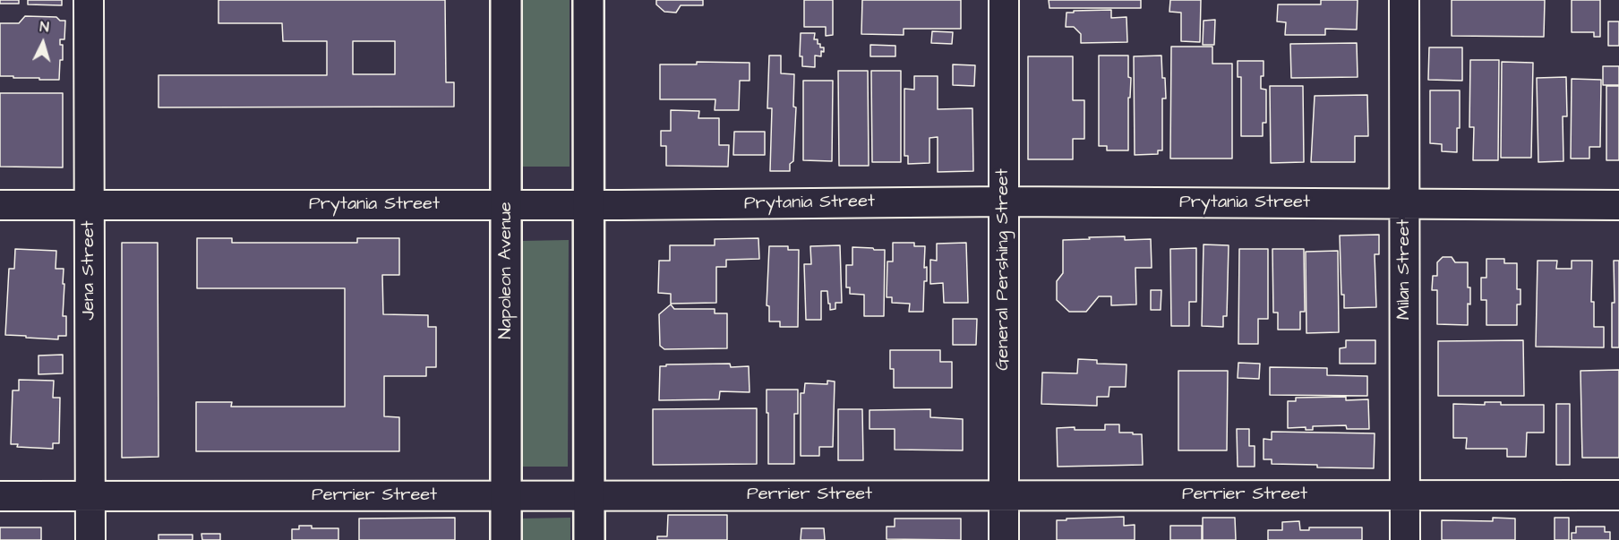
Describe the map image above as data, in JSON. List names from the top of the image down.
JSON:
{
  "streets": {
    "street": [
      "Prytania Street",
      "General Pershing Street",
      "Milan Street",
      "Jena Street",
      "Napoleon Avenue",
      "Perrier Street"
    ]
  },
  "crossings": [
    ["Prytania Street", "General Pershing Street"],
    ["Prytania Street", "Milan Street"],
    ["Prytania Street", "Jena Street"],
    ["Prytania Street", "Napoleon Avenue"],
    ["General Pershing Street", "Perrier Street"],
    ["Milan Street", "Perrier Street"],
    ["Jena Street", "Perrier Street"],
    ["Napoleon Avenue", "Perrier Street"]
  ],
  "north": "top"
}
